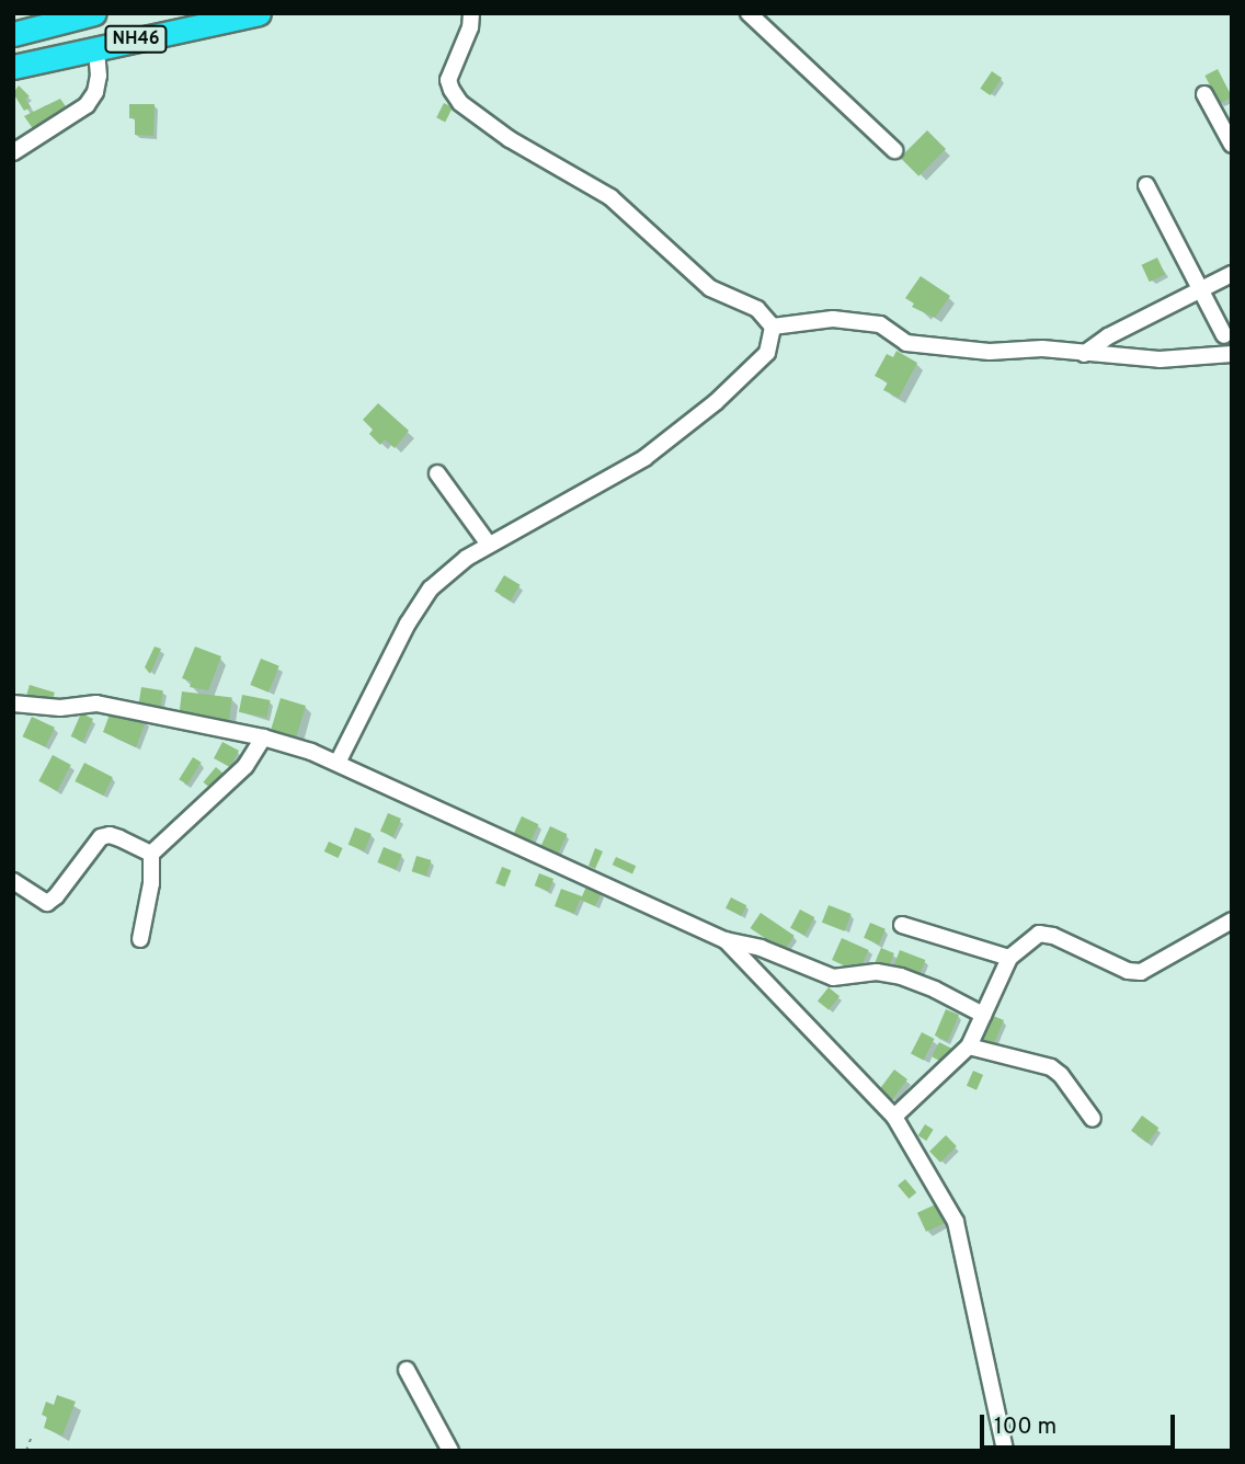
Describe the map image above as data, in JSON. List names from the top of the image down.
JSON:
{
  "streets": {
    "highway": ["NH46"]
  },
  "scale_bar": "100 m"
}
